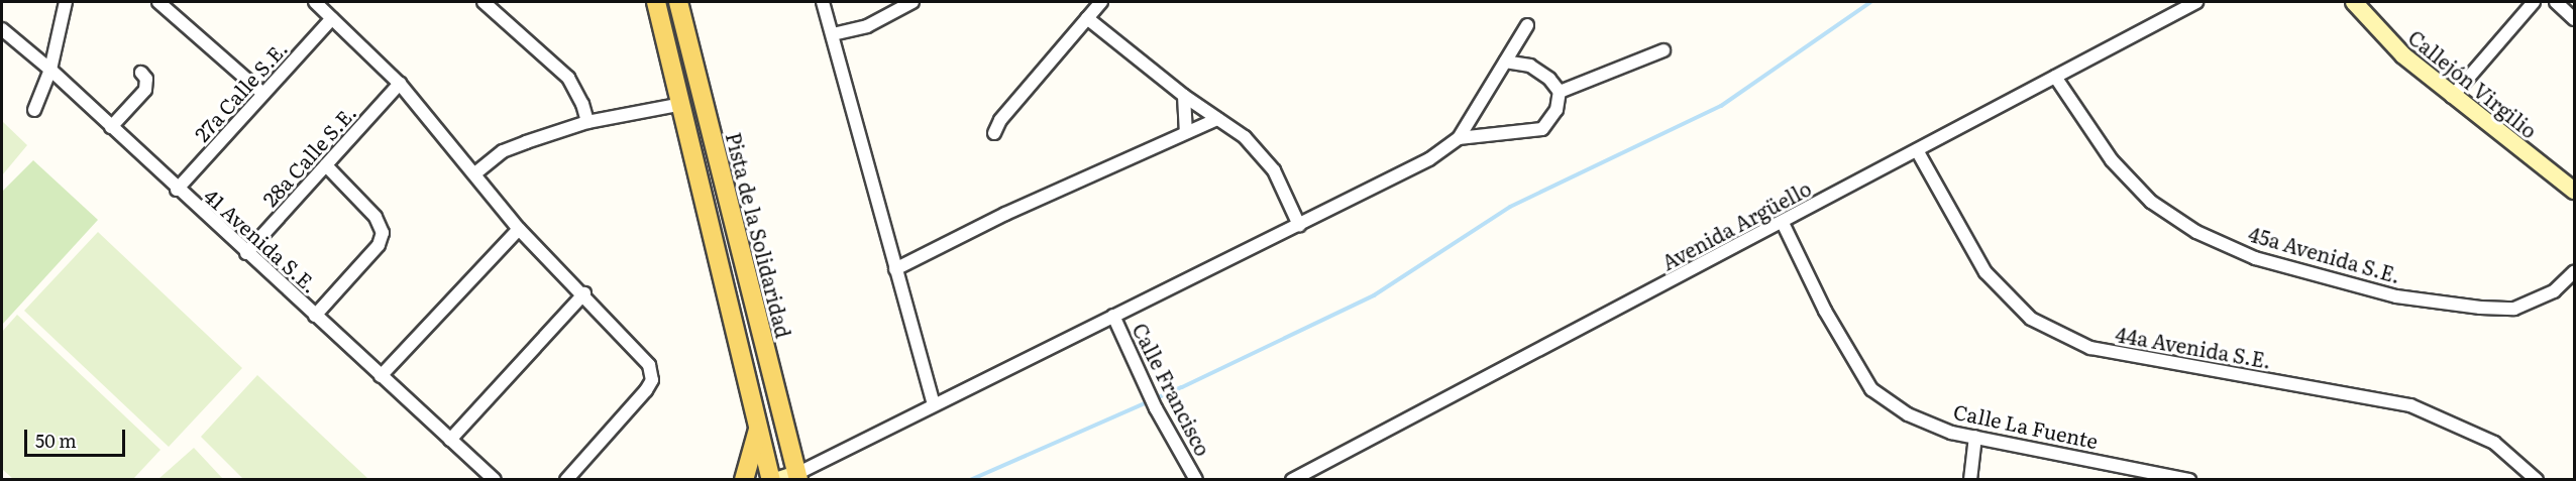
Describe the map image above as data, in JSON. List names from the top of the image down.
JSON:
{
  "streets": {
    "main road": ["Pista de la Solidaridad"],
    "street": [
      "Callejón Virgilio",
      "27a Calle S.E.",
      "28a Calle S.E.",
      "Avenida Argüello",
      "41 Avenida S.E.",
      "45a Avenida S.E.",
      "44a Avenida S.E.",
      "Calle Francisco",
      "Calle La Fuente"
    ]
  },
  "crossings": [
    ["27a Calle S.E.", "41 Avenida S.E."],
    ["28a Calle S.E.", "41 Avenida S.E."],
    ["Avenida Argüello", "45a Avenida S.E."],
    ["Avenida Argüello", "44a Avenida S.E."],
    ["Avenida Argüello", "Calle La Fuente"]
  ],
  "scale_bar": "50 m"
}
